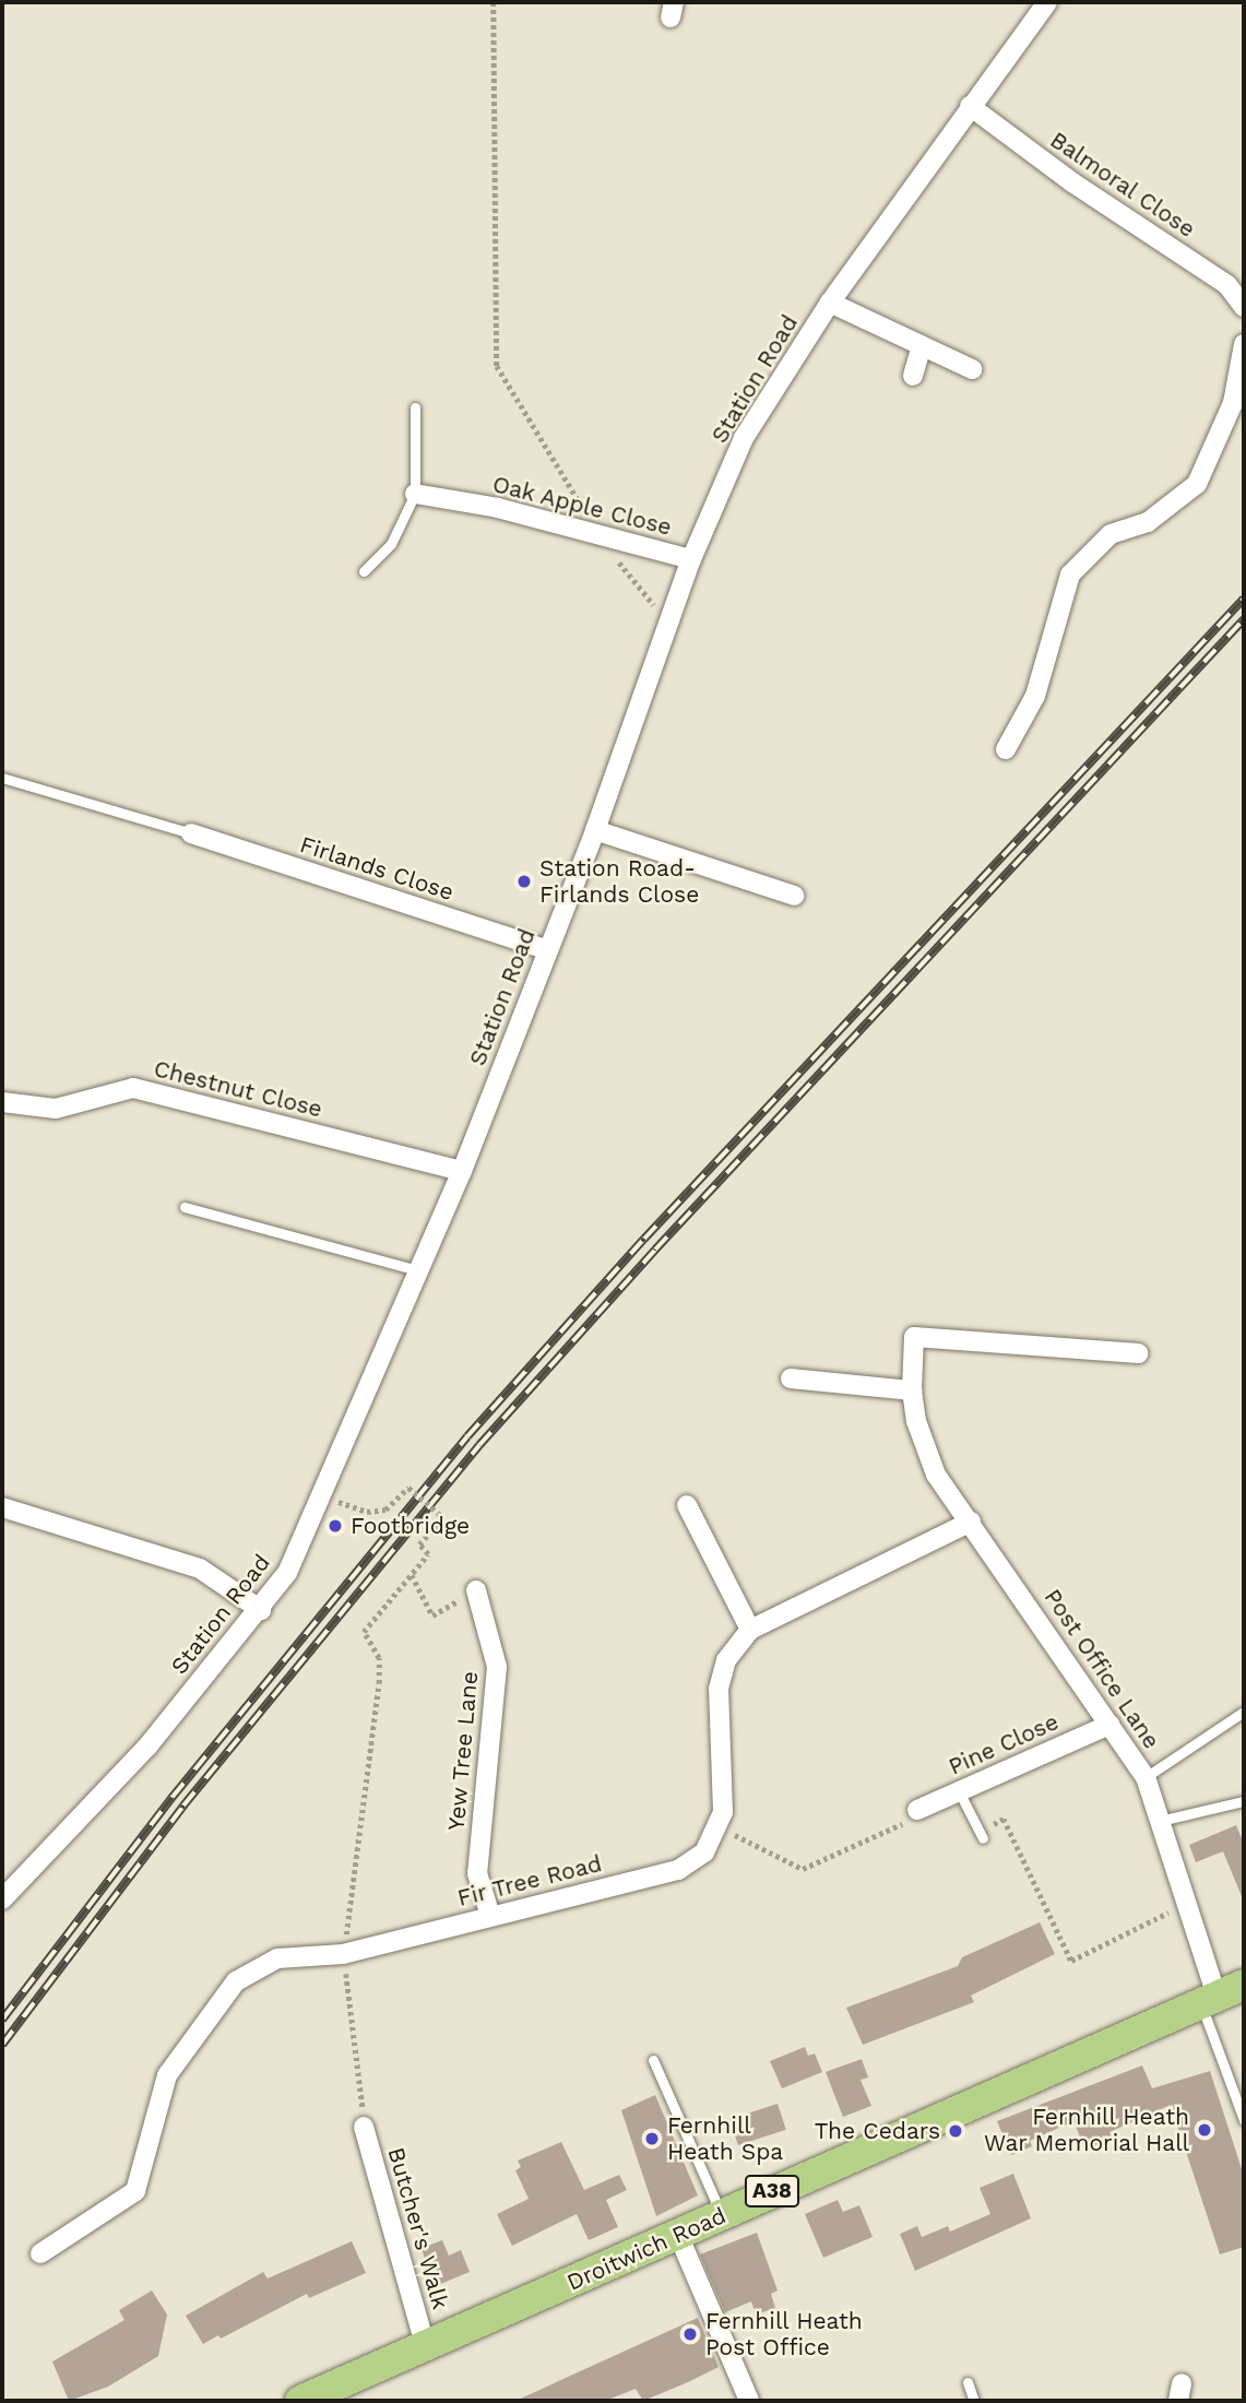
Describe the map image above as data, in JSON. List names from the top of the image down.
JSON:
{
  "streets": {
    "main road": ["A38", "Droitwich Road"],
    "street": [
      "Balmoral Close",
      "Station Road",
      "Oak Apple Close",
      "Firlands Close",
      "Chestnut Close",
      "Post Office Lane",
      "Pine Close",
      "Yew Tree Lane",
      "Fir Tree Road",
      "Butcher's Walk"
    ]
  },
  "crossings": [
    ["Balmoral Close", "Station Road"],
    ["Station Road", "Oak Apple Close"],
    ["Station Road", "Firlands Close"],
    ["Station Road", "Chestnut Close"],
    ["Post Office Lane", "Pine Close"],
    ["Post Office Lane", "Droitwich Road"],
    ["Yew Tree Lane", "Fir Tree Road"],
    ["Butcher's Walk", "Droitwich Road"]
  ],
  "places": [
    "Station Road- Firlands Close",
    "Footbridge",
    "Fernhill Heath War Memorial Hall",
    "The Cedars",
    "Fernhill Heath Spa",
    "Fernhill Heath Post Office"
  ]
}
